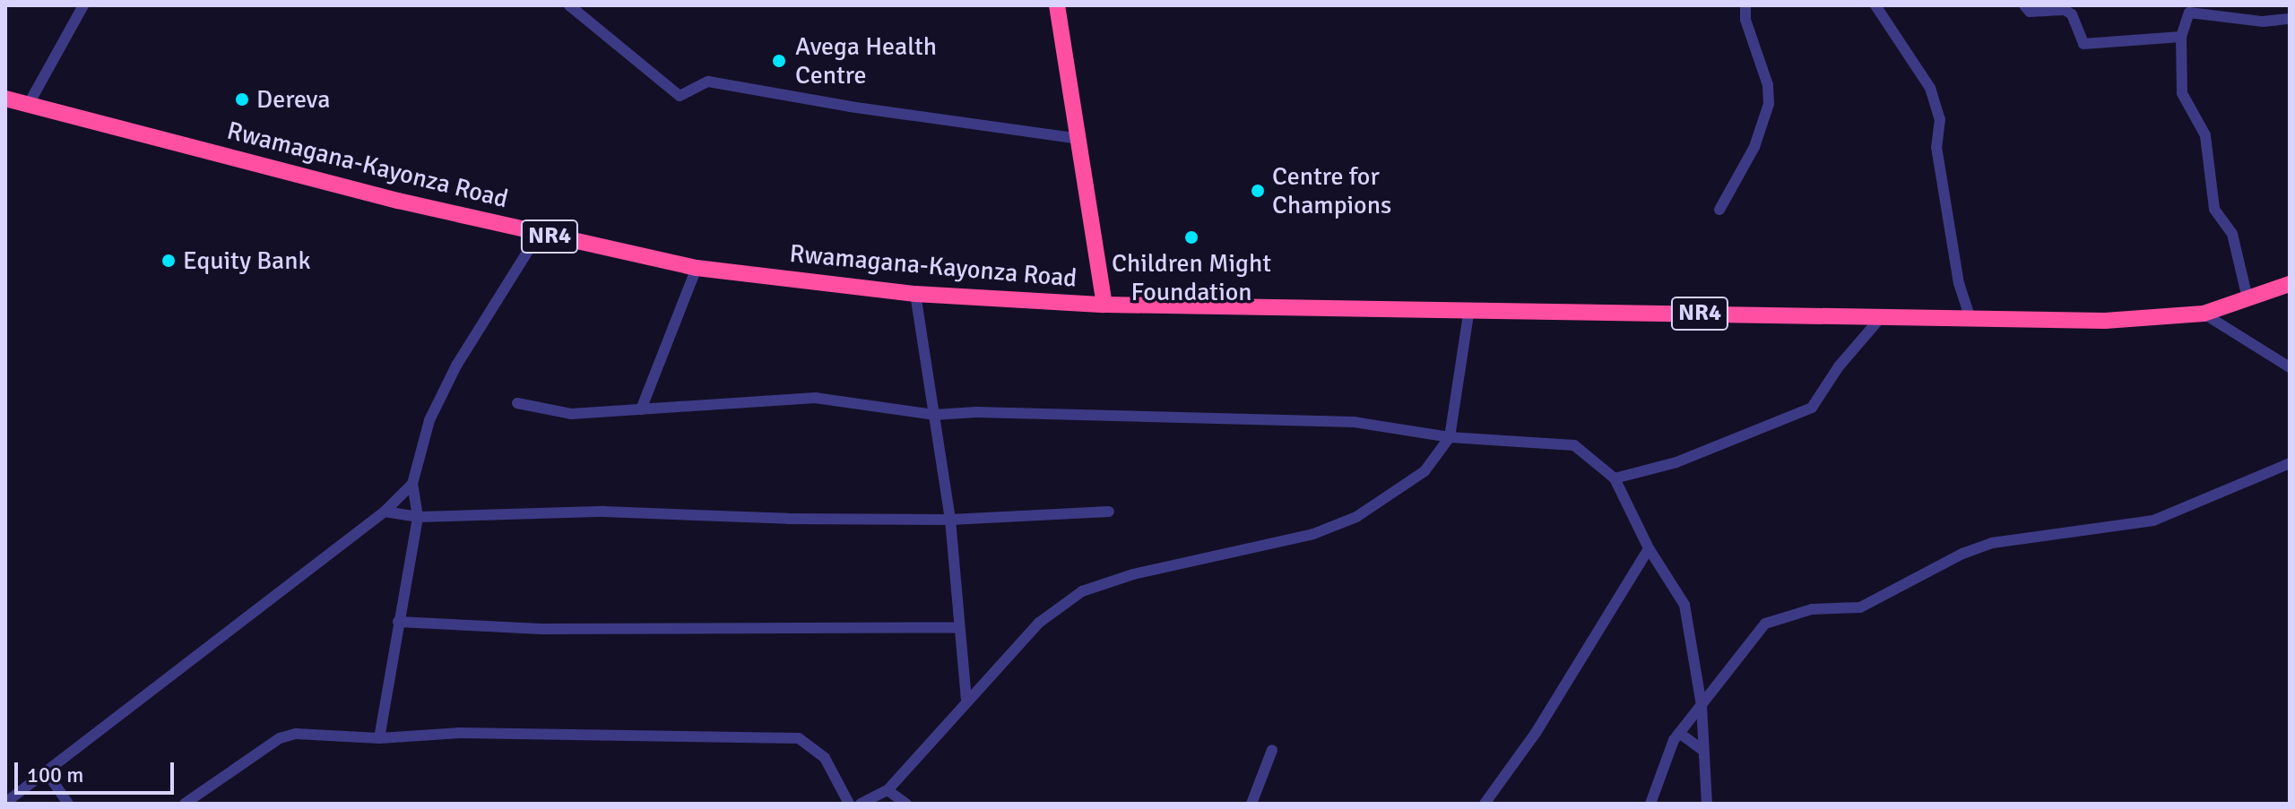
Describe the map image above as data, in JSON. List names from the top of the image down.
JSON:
{
  "streets": {
    "highway": ["Rwamagana-Kayonza Road", "NR4"]
  },
  "crossings": [
    ["Rwamagana-Kayonza Road", "NR4"]
  ],
  "places": [
    "Avega Health Centre",
    "Dereva",
    "Centre for Champions",
    "Children Might Foundation",
    "Equity Bank"
  ],
  "scale_bar": "100 m"
}
